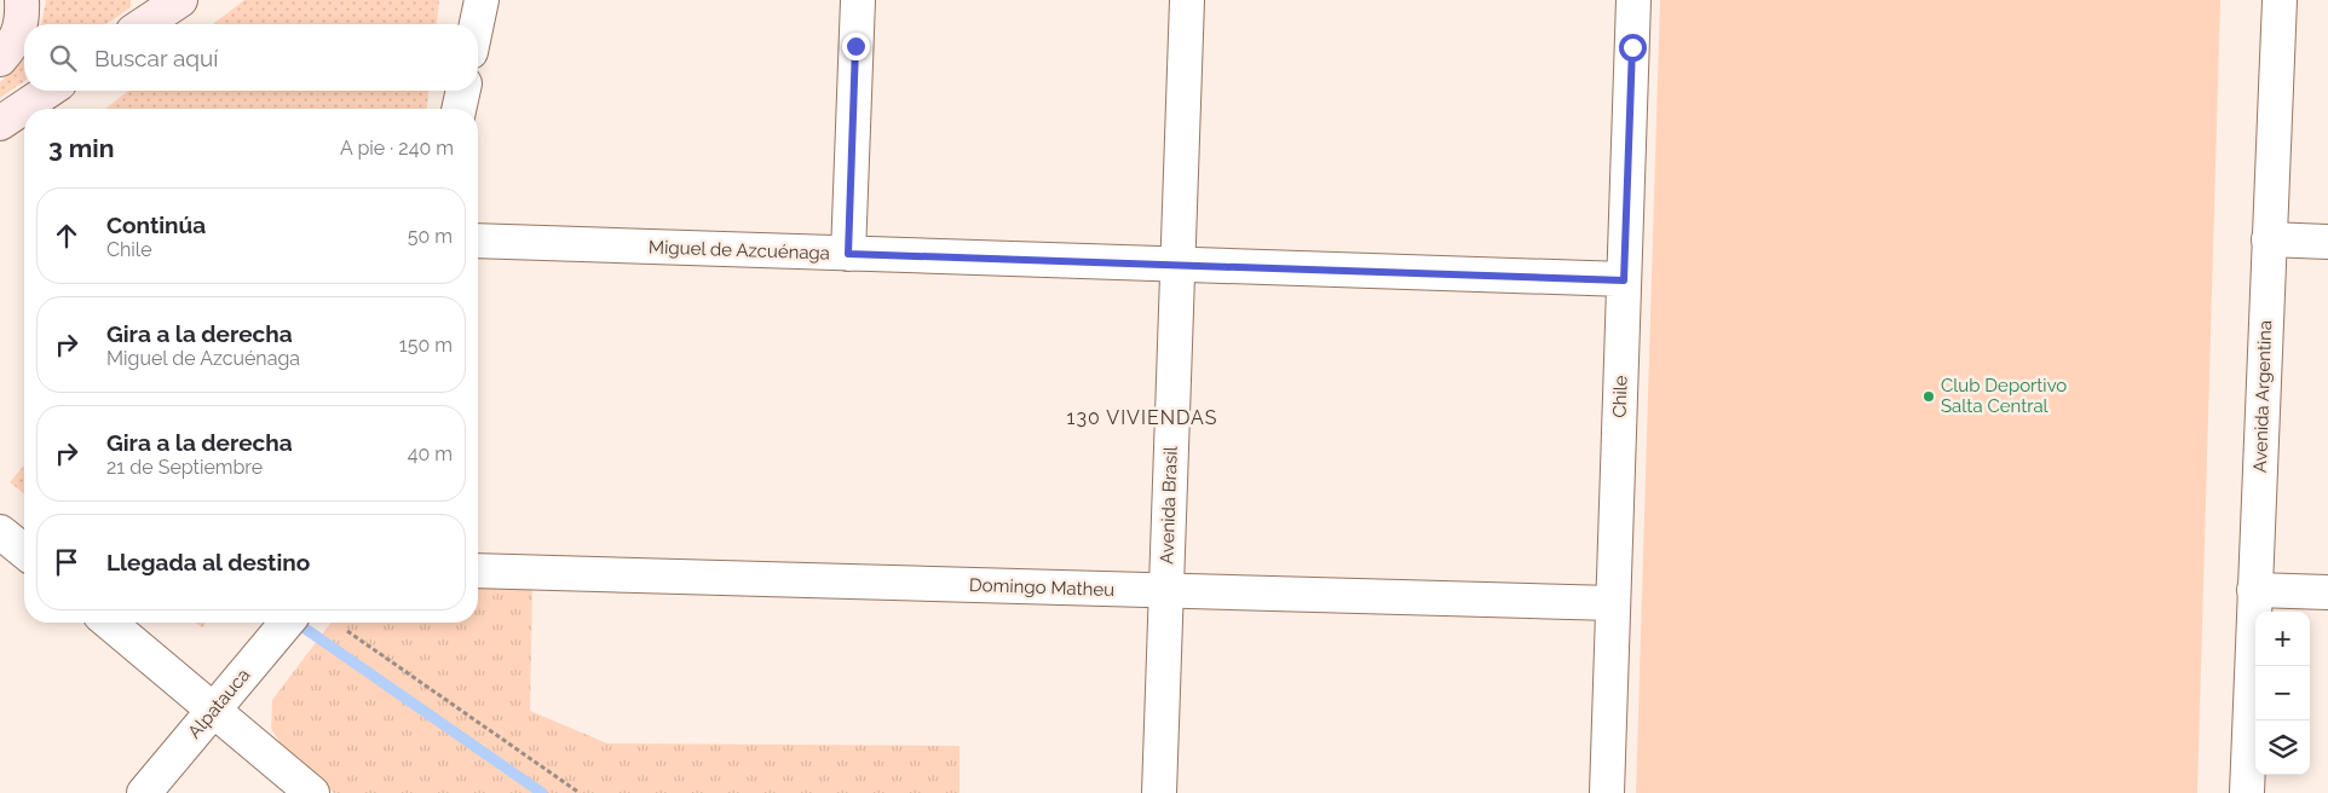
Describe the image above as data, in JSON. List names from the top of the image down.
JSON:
{
  "streets": {
    "street": [
      "Miguel de Azcuénaga",
      "Chile",
      "Avenida Argentina",
      "Avenida Brasil",
      "Domingo Matheu",
      "Alpatauca"
    ]
  },
  "crossings": [
    ["Miguel de Azcuénaga", "Chile"],
    ["Miguel de Azcuénaga", "Avenida Brasil"],
    ["Chile", "Domingo Matheu"],
    ["Avenida Brasil", "Domingo Matheu"]
  ],
  "districts": ["130 VIVIENDAS"],
  "places": ["Club Deportivo Salta Central"],
  "page": {
    "search": "Buscar aquí",
    "heading": ["3 min", "A pie · 240 m"],
    "list": [
      ["Continúa", "Chile", "50 m"],
      ["Gira a la derecha", "Miguel de Azcuénaga", "150 m"],
      ["Gira a la derecha", "21 de Septiembre", "40 m"],
      "Llegada al destino"
    ],
    "map_buttons": ["+", "−"]
  }
}
